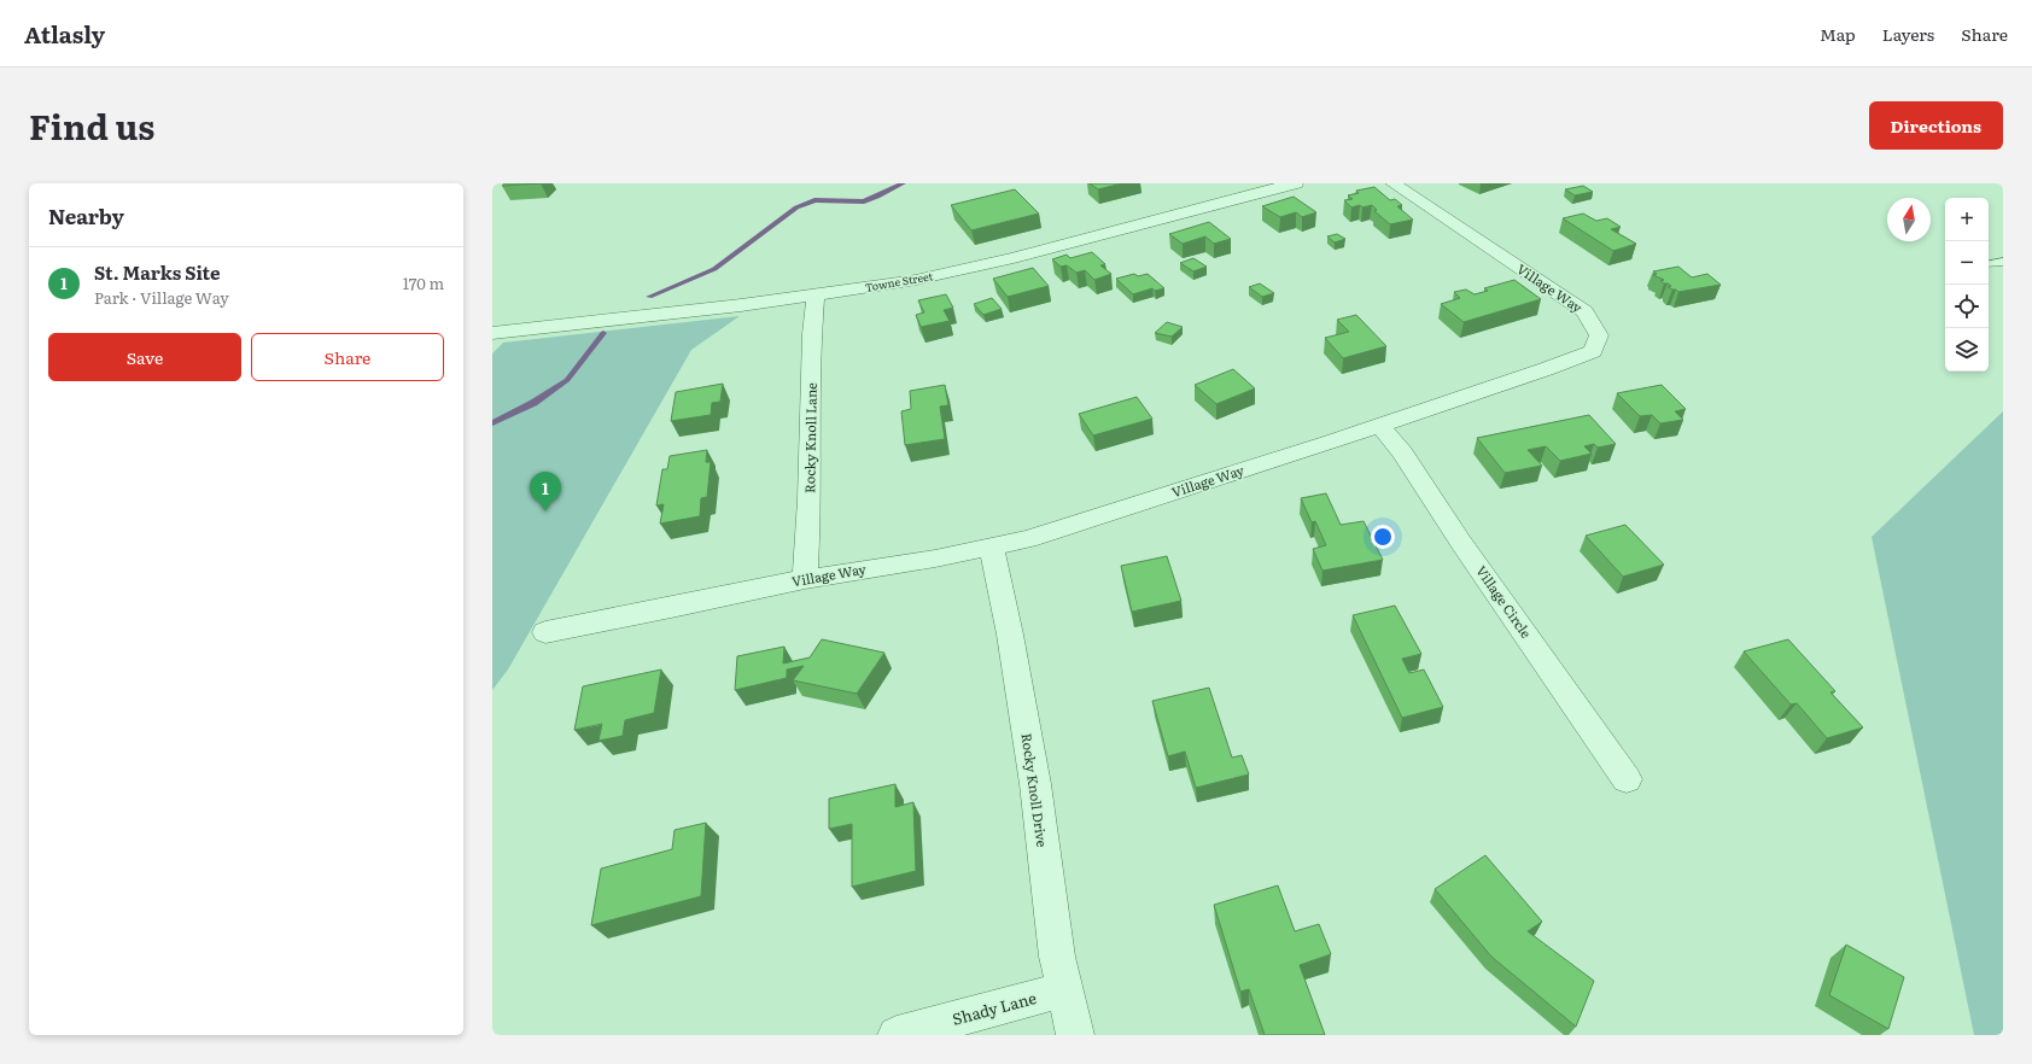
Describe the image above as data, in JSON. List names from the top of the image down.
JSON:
{
  "streets": {
    "street": [
      "Towne Street",
      "Village Way",
      "Rocky Knoll Lane",
      "Village Circle",
      "Rocky Knoll Drive",
      "Shady Lane"
    ]
  },
  "crossings": [
    ["Towne Street", "Rocky Knoll Lane"],
    ["Village Way", "Rocky Knoll Lane"],
    ["Village Way", "Village Circle"],
    ["Village Way", "Rocky Knoll Drive"],
    ["Rocky Knoll Drive", "Shady Lane"]
  ],
  "north": "top",
  "page": {
    "header": "Atlasly",
    "nav": ["Map", "Layers", "Share"],
    "title": "Find us",
    "buttons": [
      "Directions",
      ["Save", "Share"]
    ],
    "heading": "Nearby",
    "map_buttons": ["+", "−"],
    "list": [
      {
        "mark": "1",
        "name": "St. Marks Site",
        "note": "Park · Village Way",
        "value": "170 m"
      }
    ],
    "pins": "1"
  }
}
